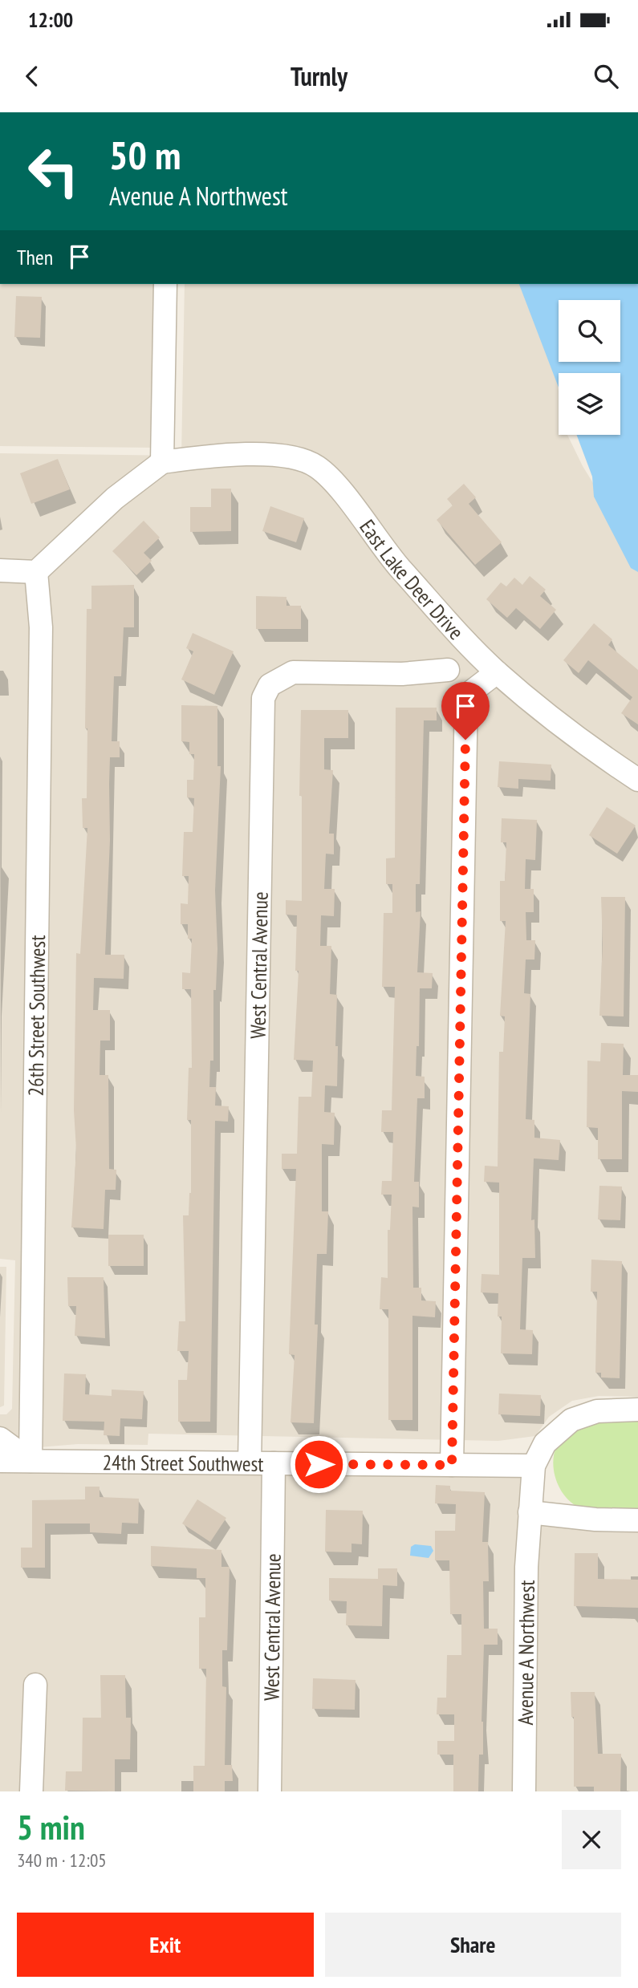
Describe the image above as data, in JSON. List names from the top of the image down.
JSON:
{
  "streets": {
    "street": [
      "East Lake Deer Drive",
      "West Central Avenue",
      "26th Street Southwest",
      "24th Street Southwest",
      "Avenue A Northwest"
    ]
  },
  "crossings": [
    ["West Central Avenue", "24th Street Southwest"],
    ["26th Street Southwest", "24th Street Southwest"],
    ["24th Street Southwest", "Avenue A Northwest"]
  ],
  "page": {
    "status": "12:00",
    "header": "Turnly",
    "turn": ["50 m", "Avenue A Northwest"],
    "then": "Then",
    "heading": ["5 min", "340 m · 12:05"],
    "buttons": ["Exit", "Share"]
  }
}
